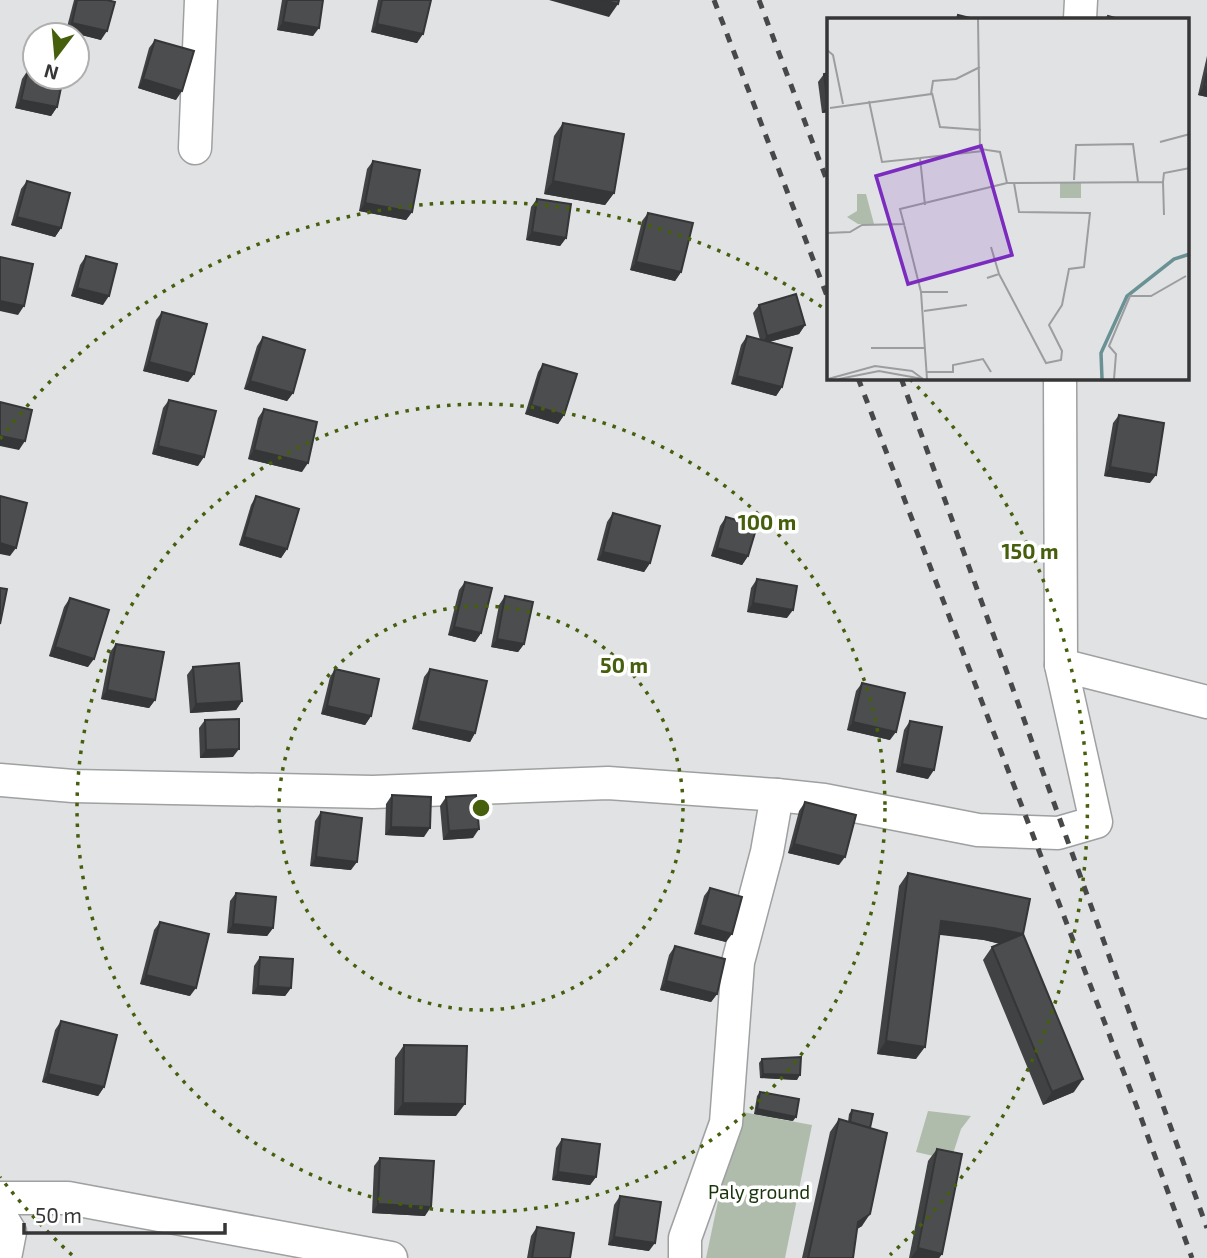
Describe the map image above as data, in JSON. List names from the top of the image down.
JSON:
{
  "parks": ["Paly ground"],
  "scale_bar": "50 m",
  "north": "bottom",
  "rings": ["100 m", "150 m", "50 m"]
}
